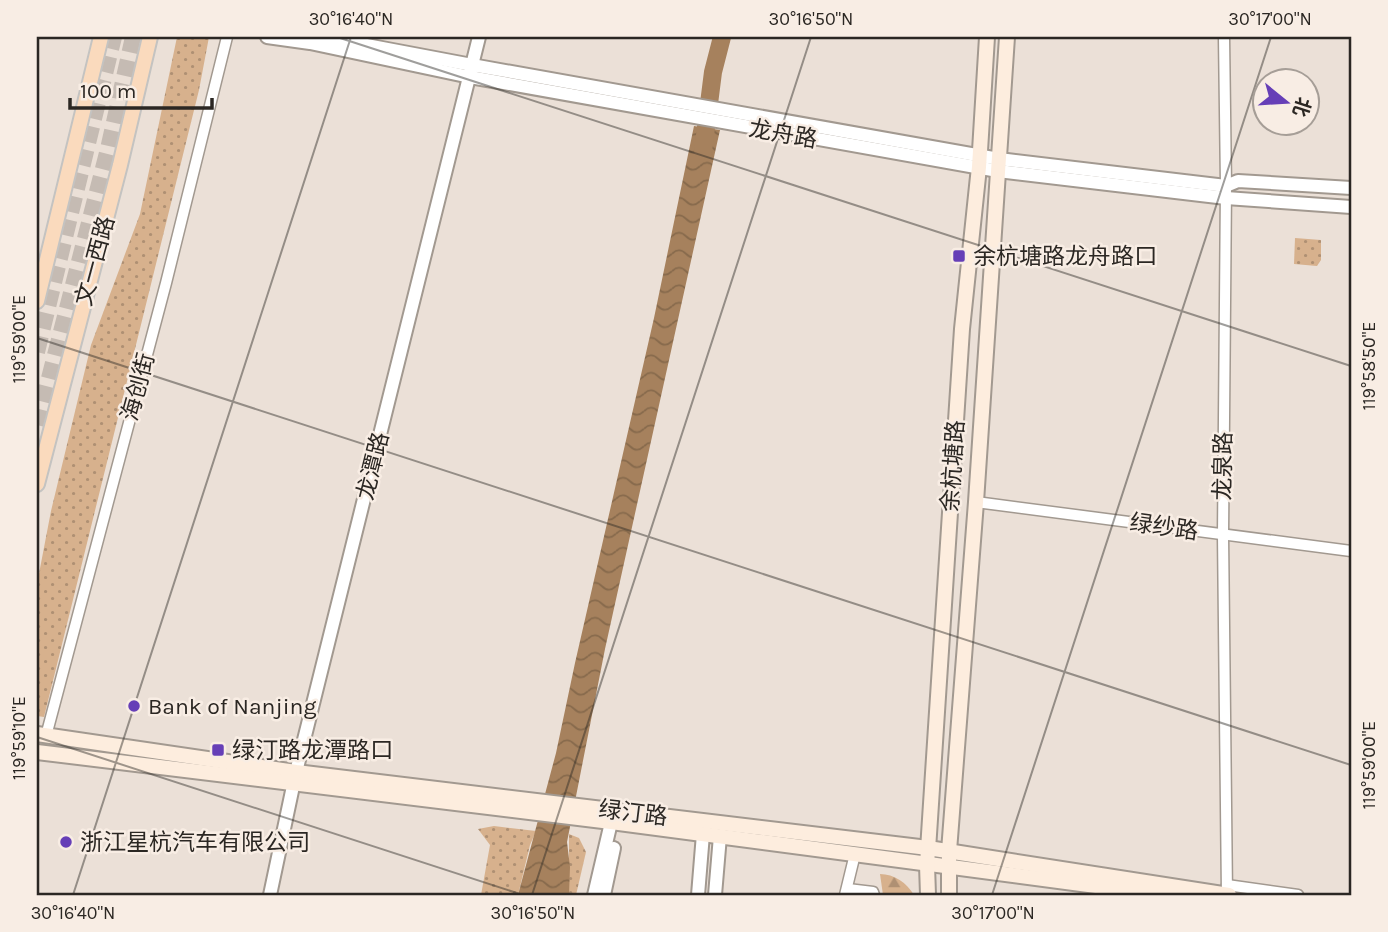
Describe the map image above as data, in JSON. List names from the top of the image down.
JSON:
{
  "streets": {
    "main road": ["文一西路", "余杭塘路", "绿汀路"],
    "street": [
      "龙舟路",
      "海创街",
      "龙潭路",
      "龙泉路",
      "绿纱路"
    ]
  },
  "crossings": [
    ["龙舟路", "龙潭路"],
    ["龙舟路", "余杭塘路"],
    ["龙舟路", "龙泉路"],
    ["海创街", "绿汀路"],
    ["龙潭路", "绿汀路"],
    ["余杭塘路", "绿纱路"],
    ["余杭塘路", "绿汀路"],
    ["龙泉路", "绿纱路"],
    ["龙泉路", "绿汀路"]
  ],
  "places": {
    "transit": ["余杭塘路龙舟路口", "绿汀路龙潭路口"],
    "other": ["Bank of Nanjing", "浙江星杭汽车有限公司"]
  },
  "scale_bar": "100 m",
  "north": "right",
  "coordinates": [
    "30°16'40\"N",
    "30°16'50\"N",
    "30°17'00\"N",
    "119°59'00\"E",
    "119°58'50\"E",
    "119°59'10\"E"
  ]
}
